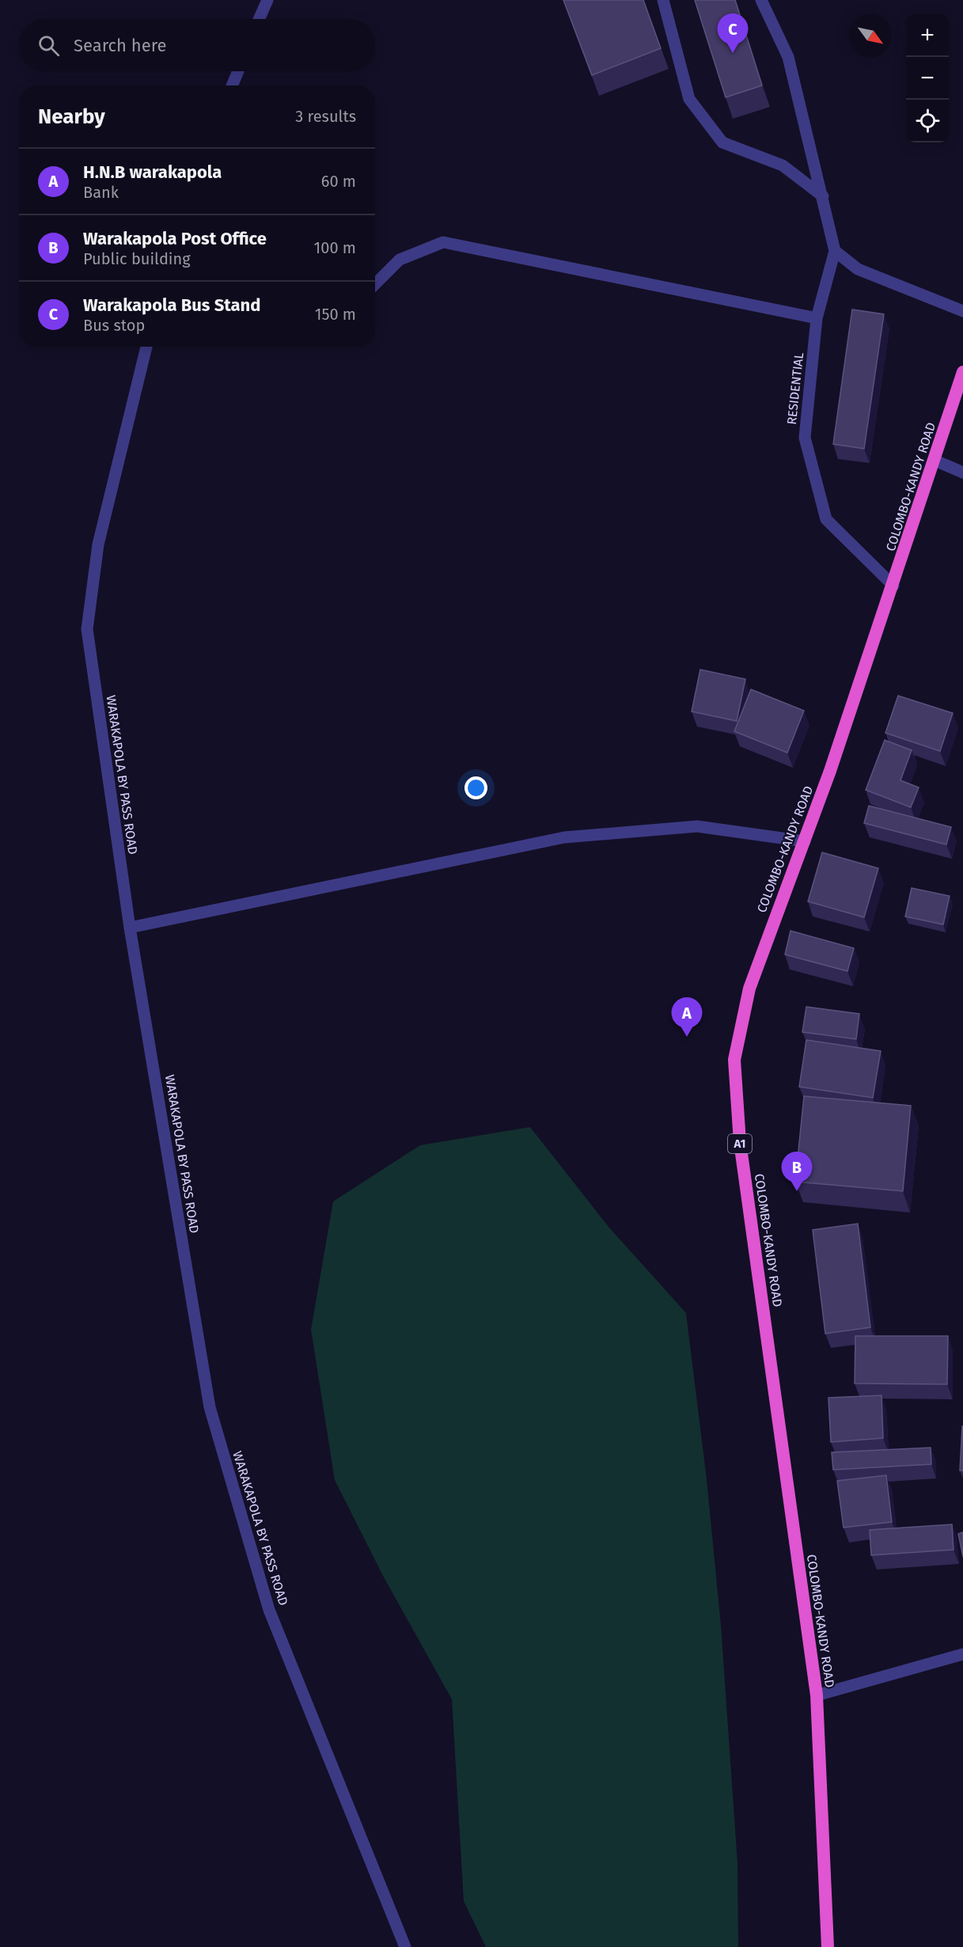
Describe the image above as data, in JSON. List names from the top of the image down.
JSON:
{
  "streets": {
    "highway": ["COLOMBO-KANDY ROAD", "A1"],
    "street": ["RESIDENTIAL", "WARAKAPOLA BY PASS ROAD"]
  },
  "crossings": [
    ["RESIDENTIAL", "COLOMBO-KANDY ROAD"]
  ],
  "north": "bottom right",
  "page": {
    "pins": ["C", "A", "B"],
    "map_buttons": ["+", "−"],
    "search": "Search here",
    "heading": ["Nearby", "3 results"],
    "list": [
      {
        "mark": "A",
        "name": "H.N.B warakapola",
        "note": "Bank",
        "value": "60 m"
      },
      {
        "mark": "B",
        "name": "Warakapola Post Office",
        "note": "Public building",
        "value": "100 m"
      },
      {
        "mark": "C",
        "name": "Warakapola Bus Stand",
        "note": "Bus stop",
        "value": "150 m"
      }
    ]
  }
}
